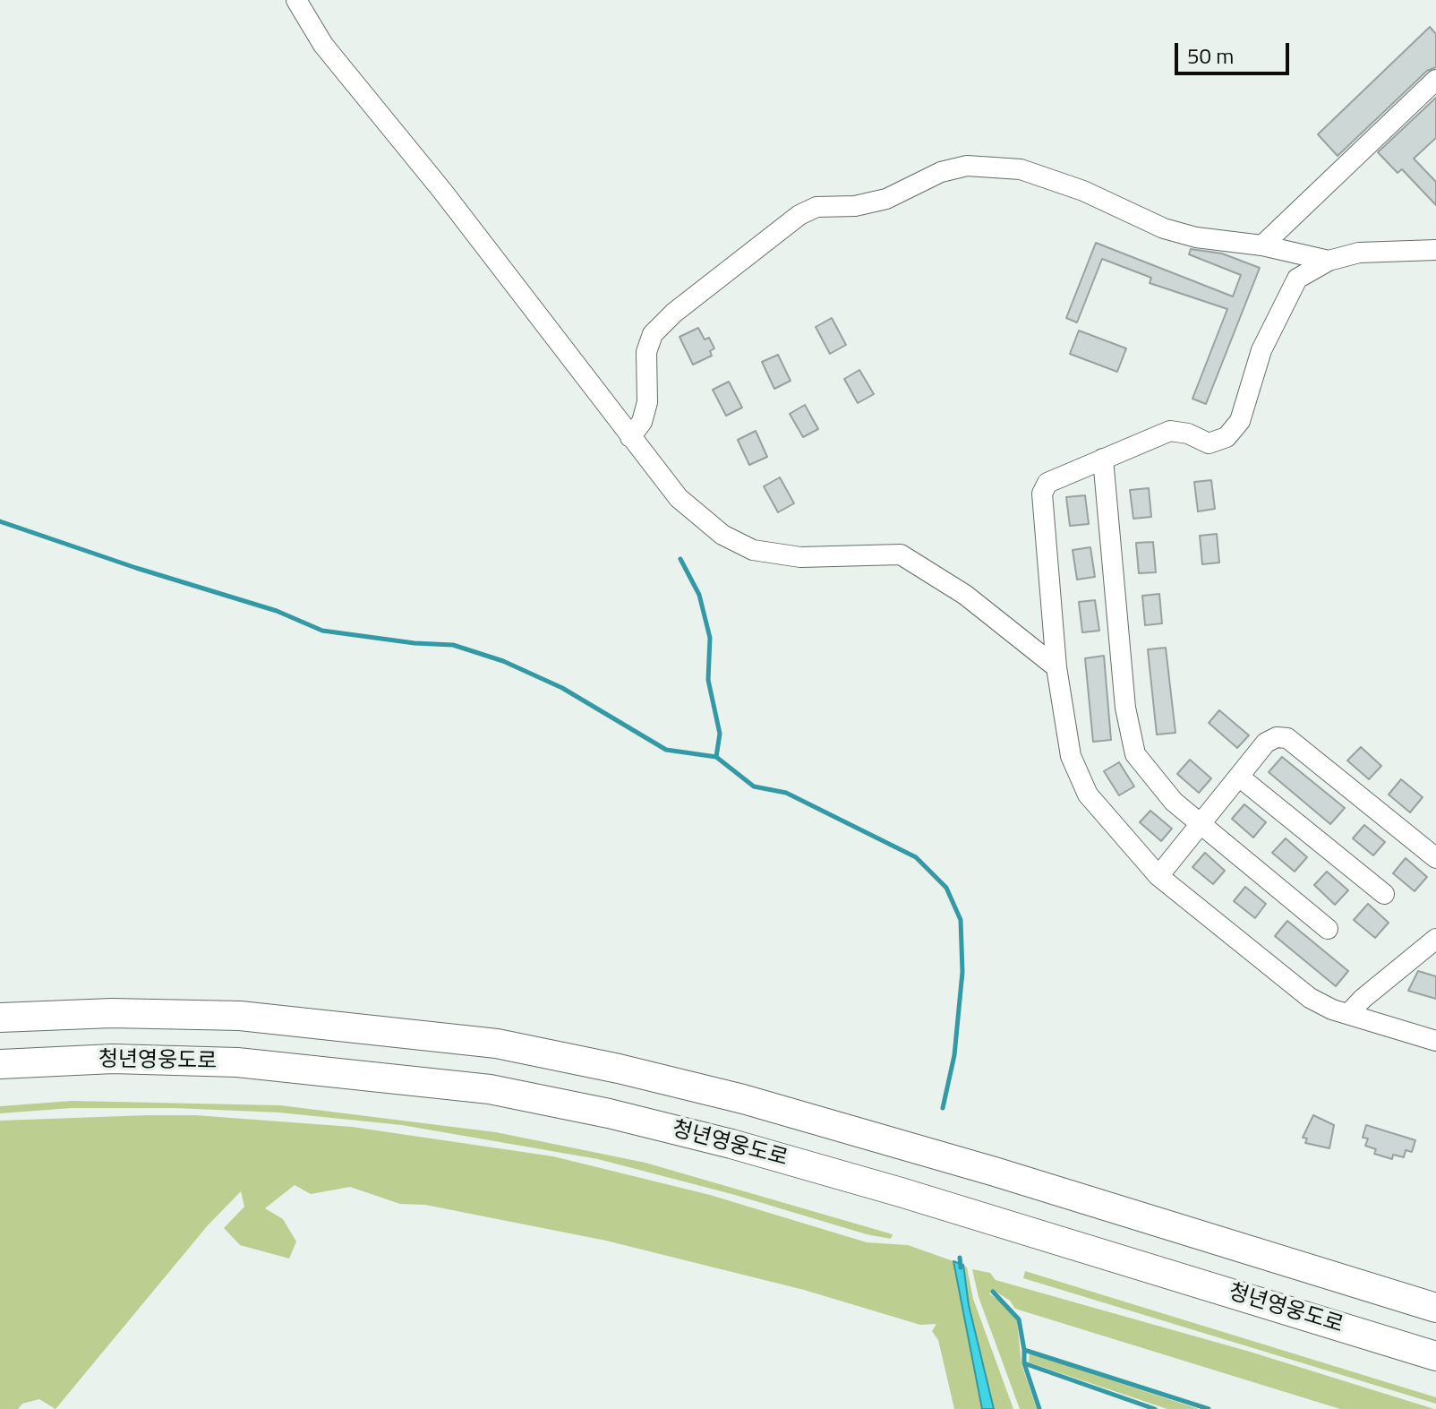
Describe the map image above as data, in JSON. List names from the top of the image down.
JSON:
{
  "streets": {
    "highway": ["청년영웅도로"]
  },
  "scale_bar": "50 m"
}
